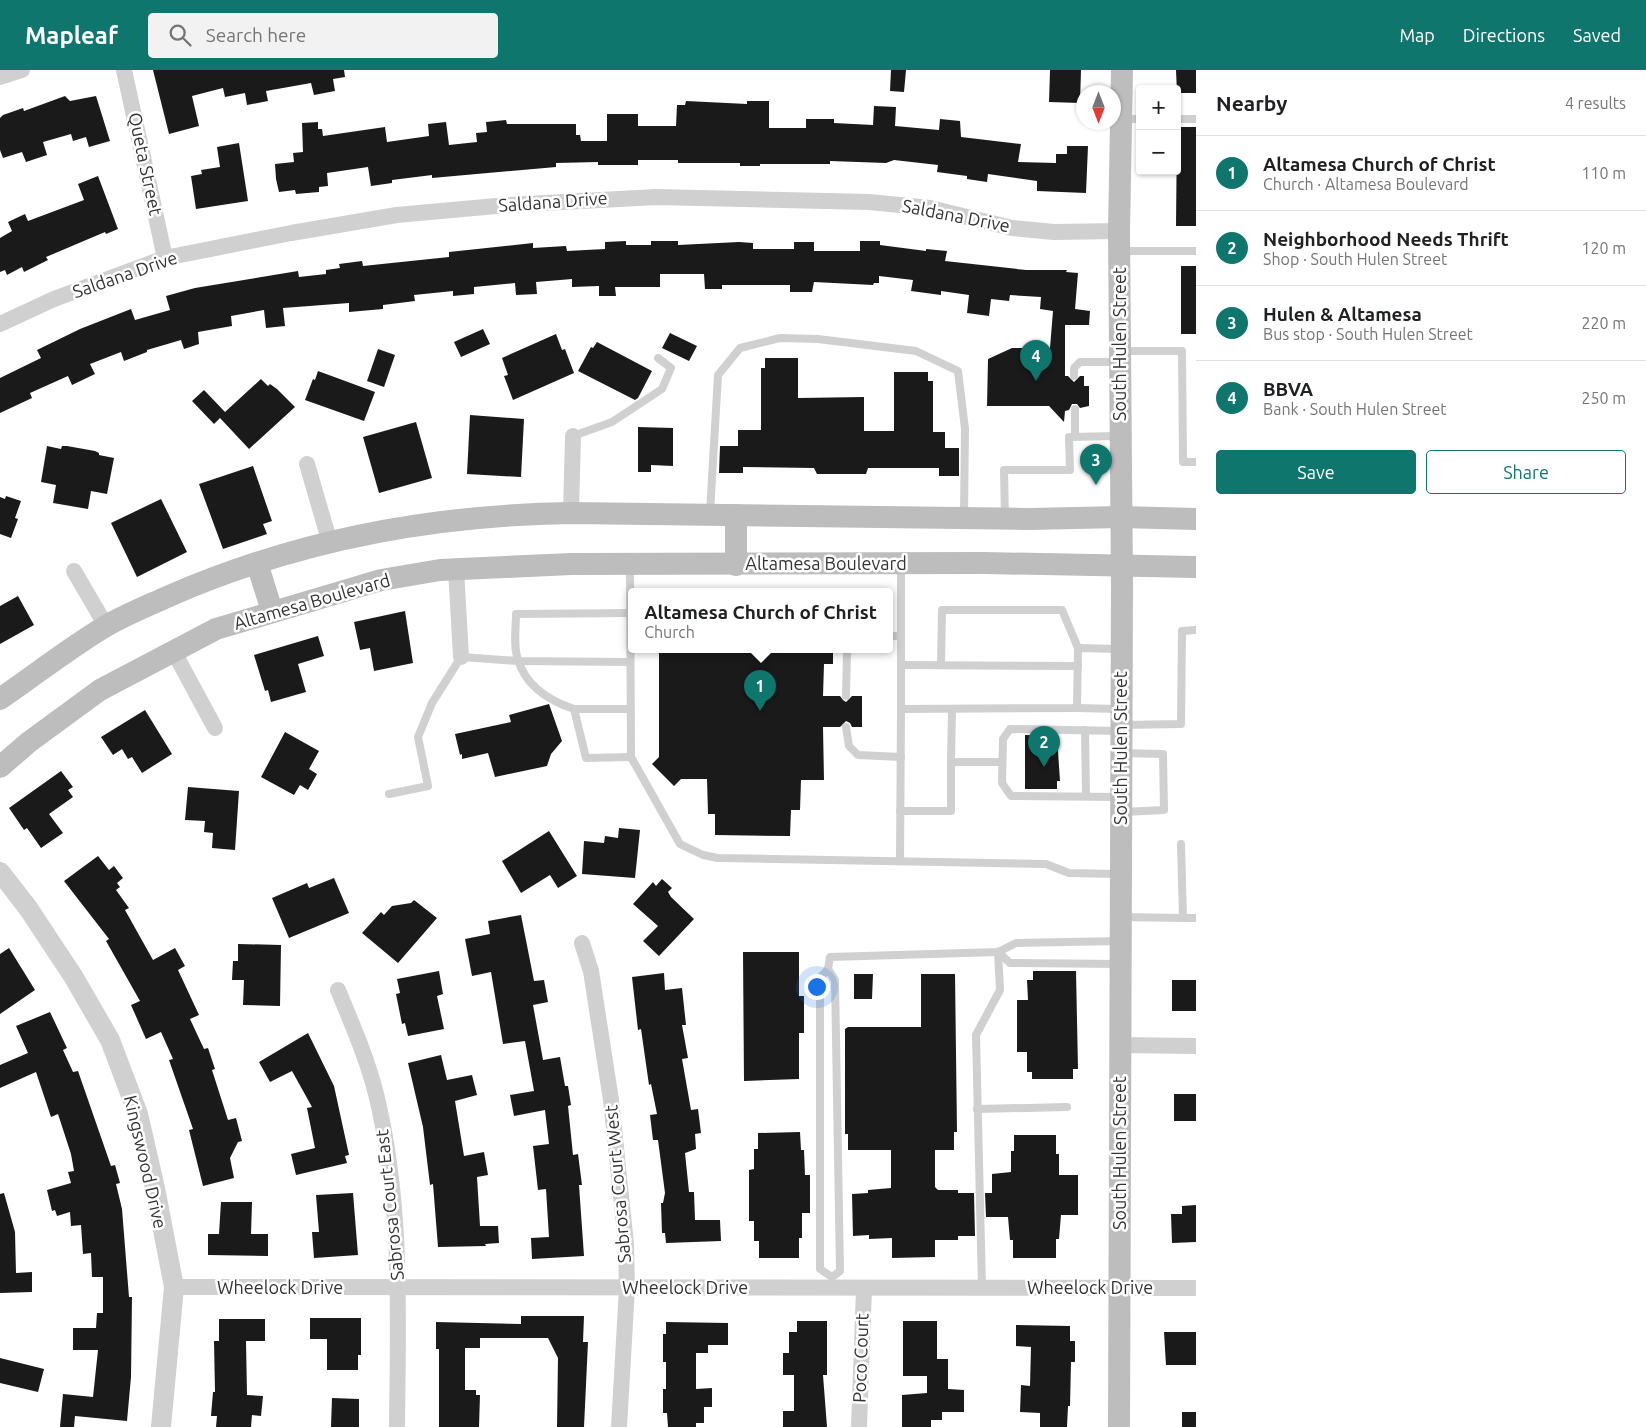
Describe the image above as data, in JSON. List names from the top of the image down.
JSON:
{
  "streets": {
    "main road": ["South Hulen Street", "Altamesa Boulevard"],
    "street": [
      "Queta Street",
      "Saldana Drive",
      "Kingswood Drive",
      "Sabrosa Court West",
      "Sabrosa Court East",
      "Wheelock Drive",
      "Poco Court"
    ]
  },
  "crossings": [
    ["Queta Street", "Saldana Drive"],
    ["Saldana Drive", "South Hulen Street"],
    ["South Hulen Street", "Altamesa Boulevard"],
    ["South Hulen Street", "Wheelock Drive"],
    ["Kingswood Drive", "Wheelock Drive"],
    ["Sabrosa Court West", "Wheelock Drive"],
    ["Sabrosa Court East", "Wheelock Drive"],
    ["Wheelock Drive", "Poco Court"]
  ],
  "north": "bottom",
  "page": {
    "header": "Mapleaf",
    "search": "Search here",
    "nav": ["Map", "Directions", "Saved"],
    "heading": ["Nearby", "4 results"],
    "map_buttons": ["+", "−"],
    "list": [
      {
        "mark": "1",
        "name": "Altamesa Church of Christ",
        "note": "Church · Altamesa Boulevard",
        "value": "110 m"
      },
      {
        "mark": "2",
        "name": "Neighborhood Needs Thrift",
        "note": "Shop · South Hulen Street",
        "value": "120 m"
      },
      {
        "mark": "3",
        "name": "Hulen & Altamesa",
        "note": "Bus stop · South Hulen Street",
        "value": "220 m"
      },
      {
        "mark": "4",
        "name": "BBVA",
        "note": "Bank · South Hulen Street",
        "value": "250 m"
      }
    ],
    "pins": [
      "4",
      "3",
      "1",
      "2"
    ],
    "buttons": ["Save", "Share"],
    "popup": ["Altamesa Church of Christ", "Church"]
  }
}
